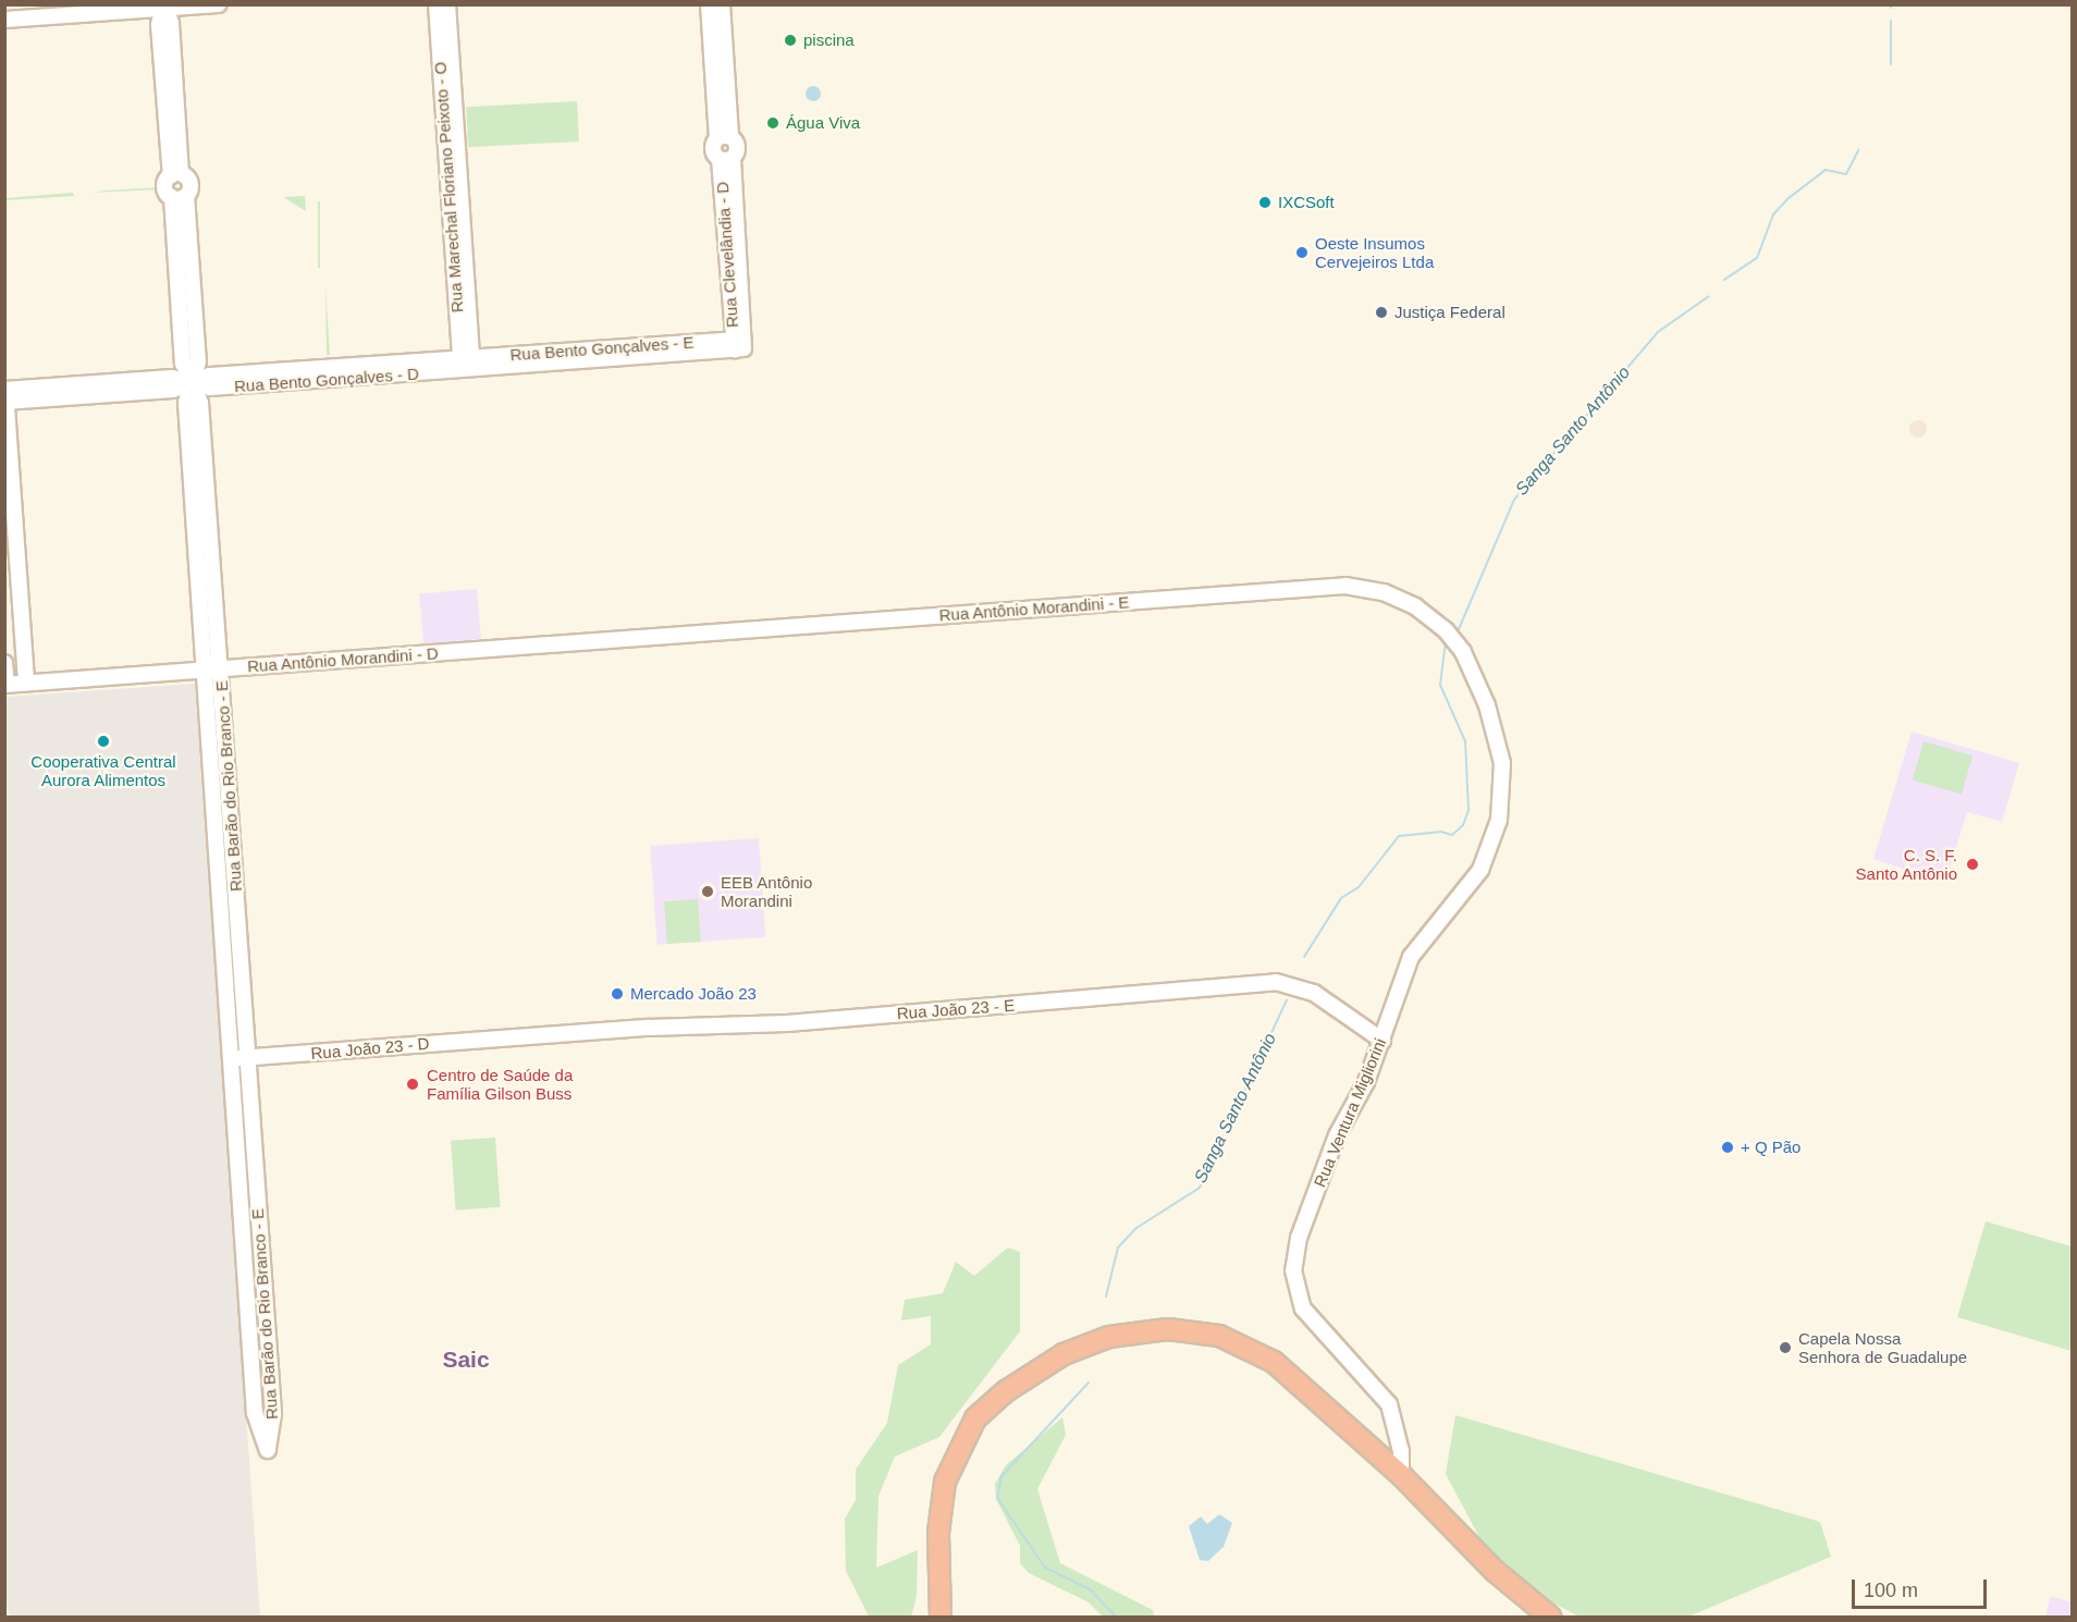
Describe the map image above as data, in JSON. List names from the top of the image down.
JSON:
{
  "streets": {
    "street": [
      "Rua Marechal Floriano Peixoto - O",
      "Rua Clevelândia - D",
      "Rua Bento Gonçalves - E",
      "Rua Bento Gonçalves - D",
      "Rua Antônio Morandini - E",
      "Rua Antônio Morandini - D",
      "Rua Barão do Rio Branco - E",
      "Rua João 23 - E",
      "Rua João 23 - D",
      "Rua Ventura Migliorini"
    ]
  },
  "crossings": [
    ["Rua Marechal Floriano Peixoto - O", "Rua Bento Gonçalves - E"],
    ["Rua Marechal Floriano Peixoto - O", "Rua Bento Gonçalves - D"],
    ["Rua Clevelândia - D", "Rua Bento Gonçalves - E"],
    ["Rua Bento Gonçalves - E", "Rua Bento Gonçalves - D"],
    ["Rua Bento Gonçalves - D", "Rua Barão do Rio Branco - E"],
    ["Rua Antônio Morandini - E", "Rua Antônio Morandini - D"],
    ["Rua Antônio Morandini - E", "Rua Ventura Migliorini"],
    ["Rua Antônio Morandini - D", "Rua Barão do Rio Branco - E"],
    ["Rua Barão do Rio Branco - E", "Rua João 23 - D"],
    ["Rua João 23 - E", "Rua João 23 - D"],
    ["Rua João 23 - E", "Rua Ventura Migliorini"]
  ],
  "districts": ["Saic"],
  "water": ["Sanga Santo Antônio"],
  "places": [
    "piscina",
    "Água Viva",
    "IXCSoft",
    "Oeste Insumos Cervejeiros Ltda",
    "Justiça Federal",
    "Cooperativa Central Aurora Alimentos",
    "C. S. F. Santo Antônio",
    "EEB Antônio Morandini",
    "Mercado João 23",
    "Centro de Saúde da Família Gilson Buss",
    "+ Q Pão",
    "Capela Nossa Senhora de Guadalupe"
  ],
  "scale_bar": "100 m"
}
